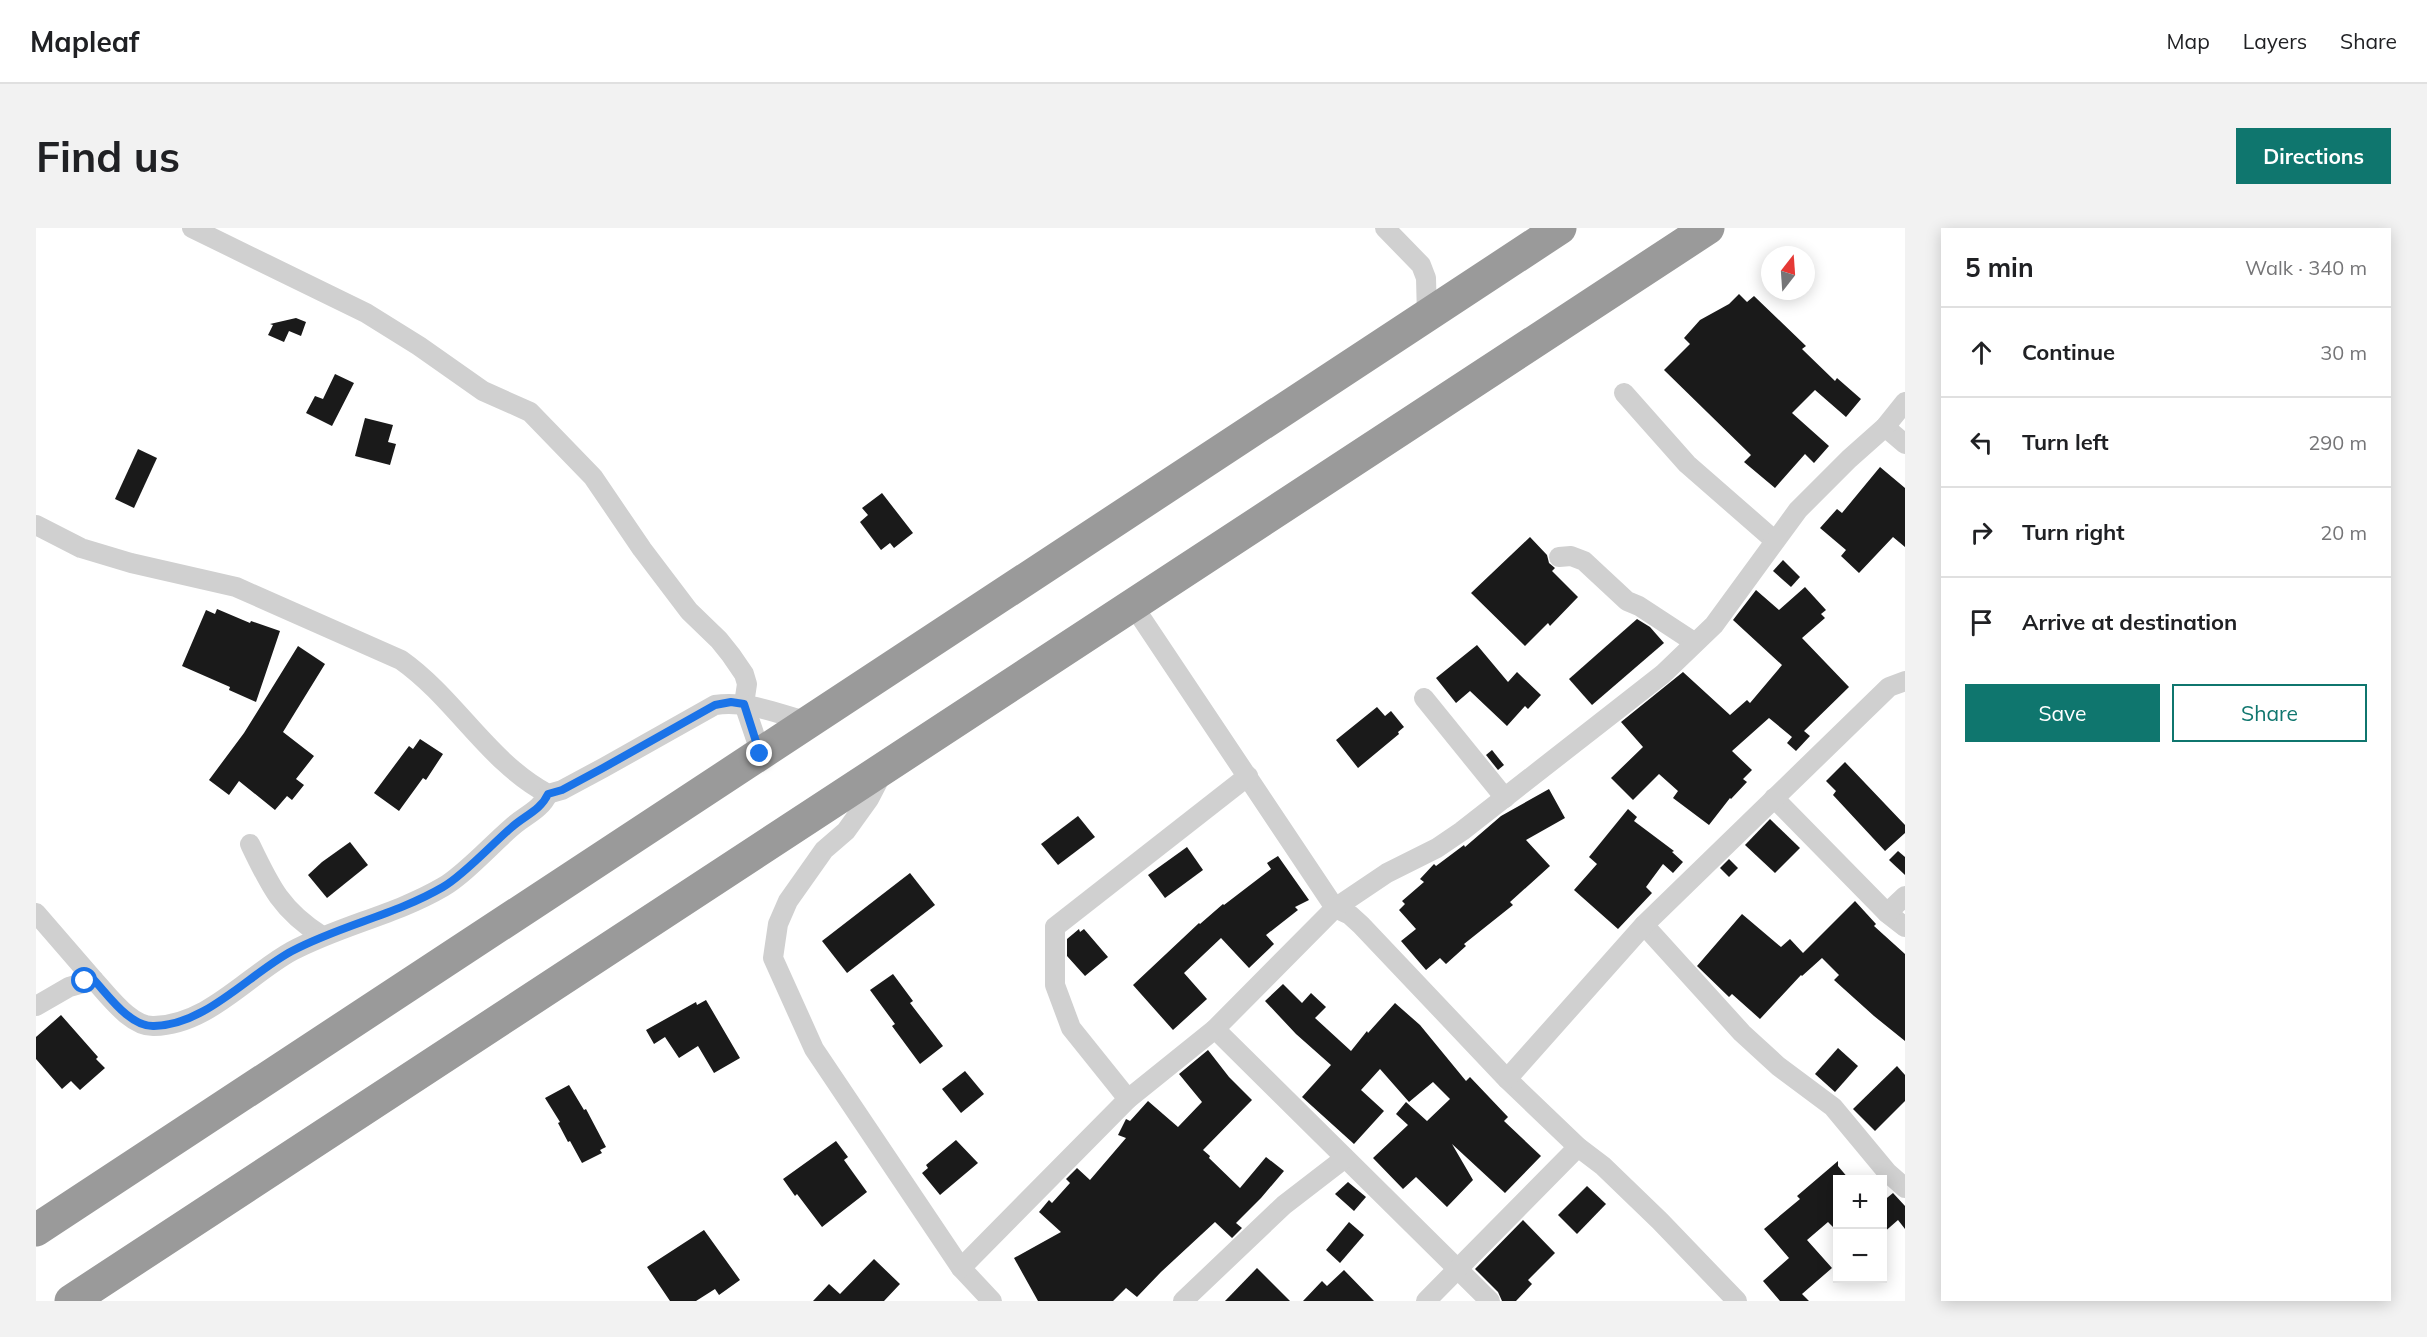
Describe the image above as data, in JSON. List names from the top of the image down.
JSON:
{
  "north": "top",
  "page": {
    "header": "Mapleaf",
    "nav": ["Map", "Layers", "Share"],
    "buttons": [
      "Directions",
      ["Save", "Share"]
    ],
    "title": "Find us",
    "heading": ["5 min", "Walk · 340 m"],
    "list": [
      ["Continue", "30 m"],
      ["Turn left", "290 m"],
      ["Turn right", "20 m"],
      "Arrive at destination"
    ],
    "map_buttons": ["+", "−"]
  }
}
